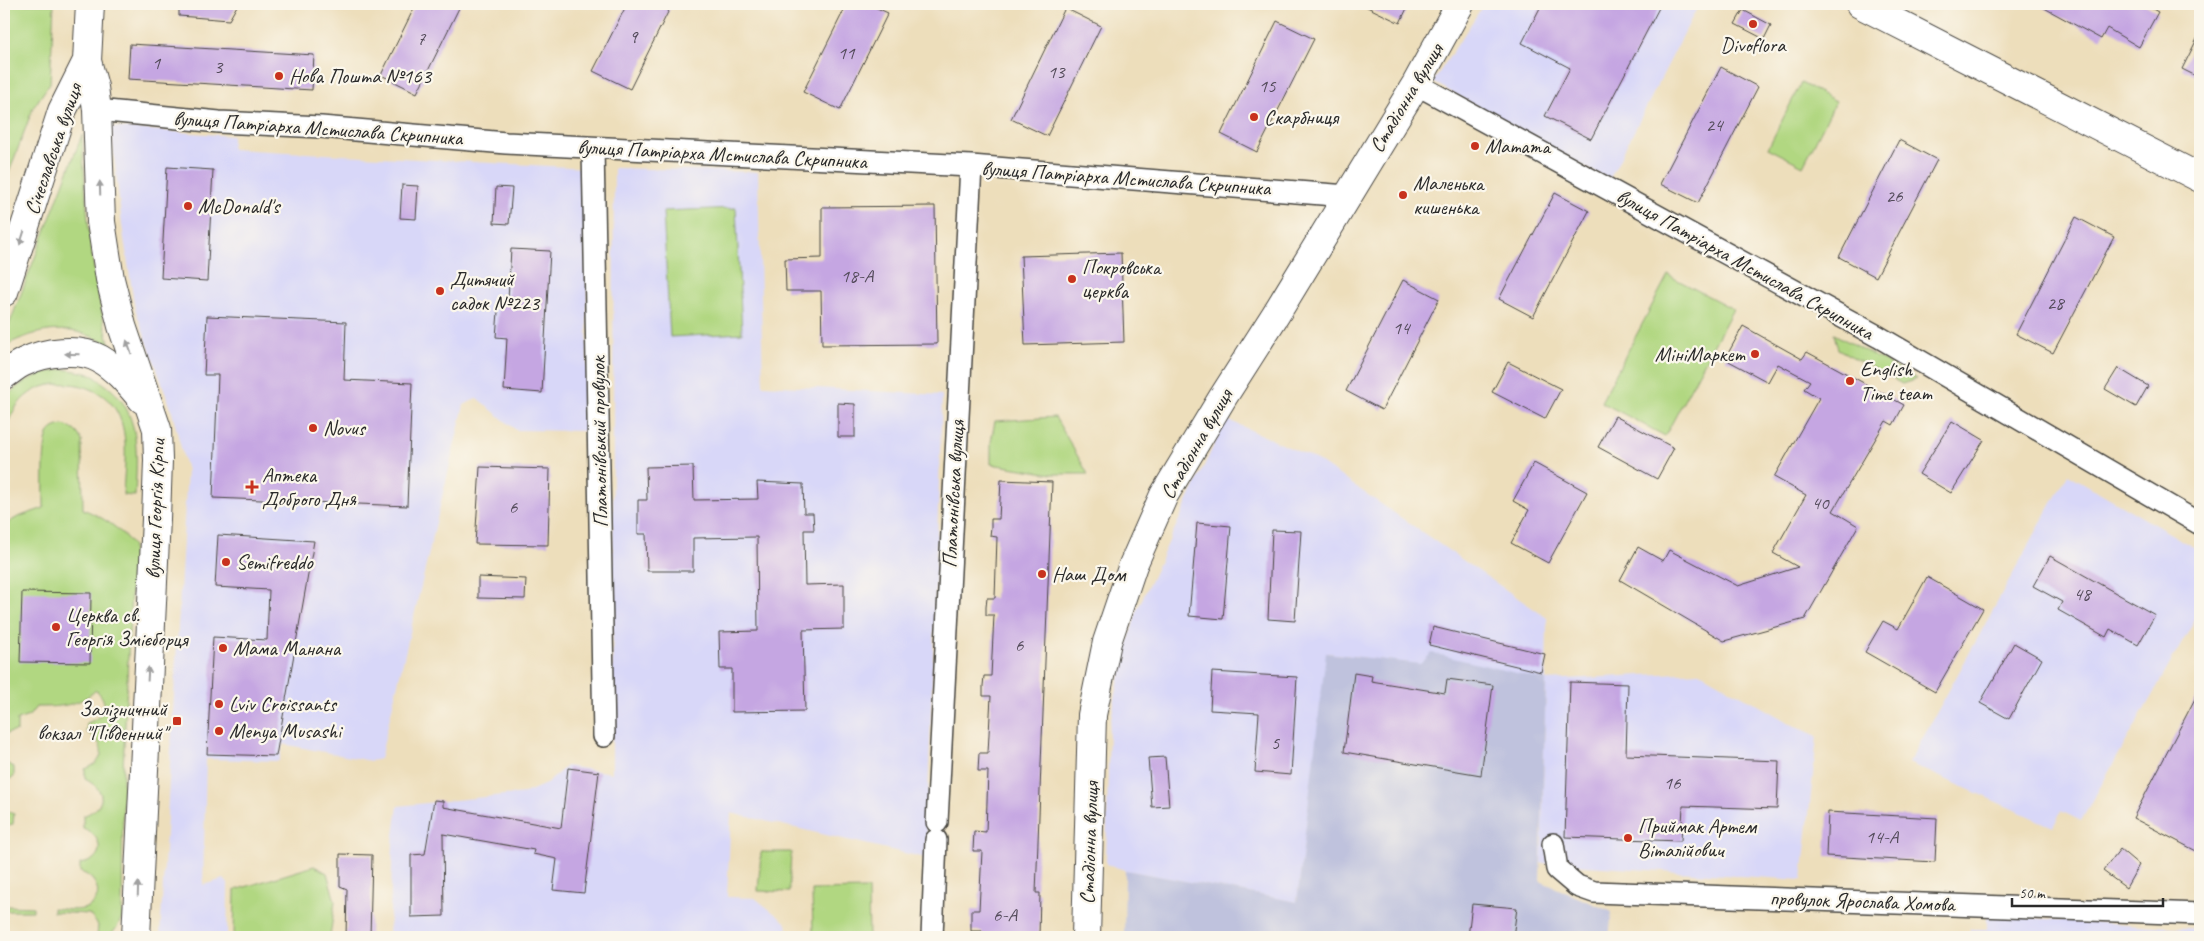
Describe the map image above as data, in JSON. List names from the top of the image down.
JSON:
{
  "streets": {
    "street": [
      "Стадіонна вулиця",
      "вулиця Патріарха Мстислава Скрипника",
      "Січеславська вулиця",
      "Платонівський провулок",
      "Платонівська вулиця",
      "вулиця Георгія Кірпи",
      "провулок Ярослава Хомова"
    ]
  },
  "crossings": [
    ["Стадіонна вулиця", "вулиця Патріарха Мстислава Скрипника"],
    ["вулиця Патріарха Мстислава Скрипника", "Платонівський провулок"],
    ["вулиця Патріарха Мстислава Скрипника", "Платонівська вулиця"],
    ["вулиця Патріарха Мстислава Скрипника", "вулиця Георгія Кірпи"],
    ["Січеславська вулиця", "вулиця Георгія Кірпи"]
  ],
  "one_way": ["Січеславська вулиця", "вулиця Георгія Кірпи"],
  "places": {
    "other": [
      "Divoflora",
      "Нова Пошта №163",
      "Скарбниця",
      "Матата",
      "Маленька кишенька",
      "McDonald's",
      "Покровська церква",
      "Дитячий садок №223",
      "МініМаркет",
      "English Time team",
      "Novus",
      "Semifreddo",
      "Наш Дом",
      "Церква св. Георгія Змієборця",
      "Мама Манана",
      "Lviv Croissants",
      "Menya Musashi",
      "Приймак Артем Віталійович"
    ],
    "health": ["Аптека Доброго Дня"],
    "transit": ["Залізничний вокзал \"Південний\""]
  },
  "house_numbers": [
    "9",
    "7",
    "11",
    "1",
    "3",
    "13",
    "15",
    "24",
    "26",
    "18-А",
    "28",
    "14",
    "40",
    "6",
    "48",
    "6",
    "5",
    "16",
    "14-А",
    "6-А"
  ],
  "scale_bar": "50 m"
}
